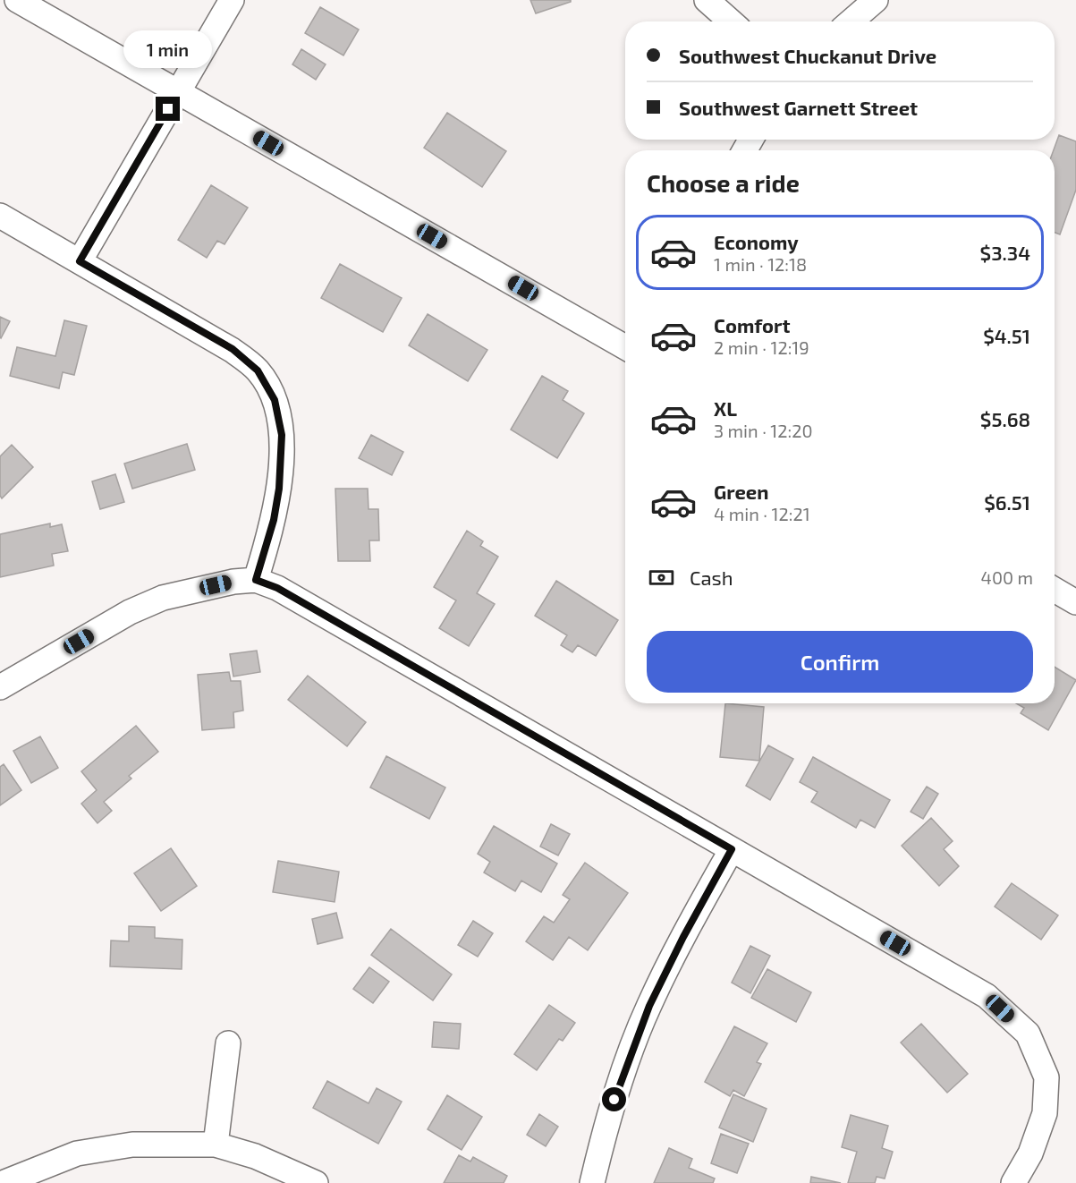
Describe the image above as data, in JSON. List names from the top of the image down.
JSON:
{
  "page": {
    "banner": ["Southwest Chuckanut Drive", "Southwest Garnett Street"],
    "bubble": "1 min",
    "heading": "Choose a ride",
    "list": [
      {
        "name": "Economy",
        "note": "1 min · 12:18",
        "value": "$3.34"
      },
      {
        "name": "Comfort",
        "note": "2 min · 12:19",
        "value": "$4.51"
      },
      {
        "name": "XL",
        "note": "3 min · 12:20",
        "value": "$5.68"
      },
      {
        "name": "Green",
        "note": "4 min · 12:21",
        "value": "$6.51"
      }
    ],
    "pay": ["Cash", "400 m"],
    "buttons": "Confirm"
  }
}
